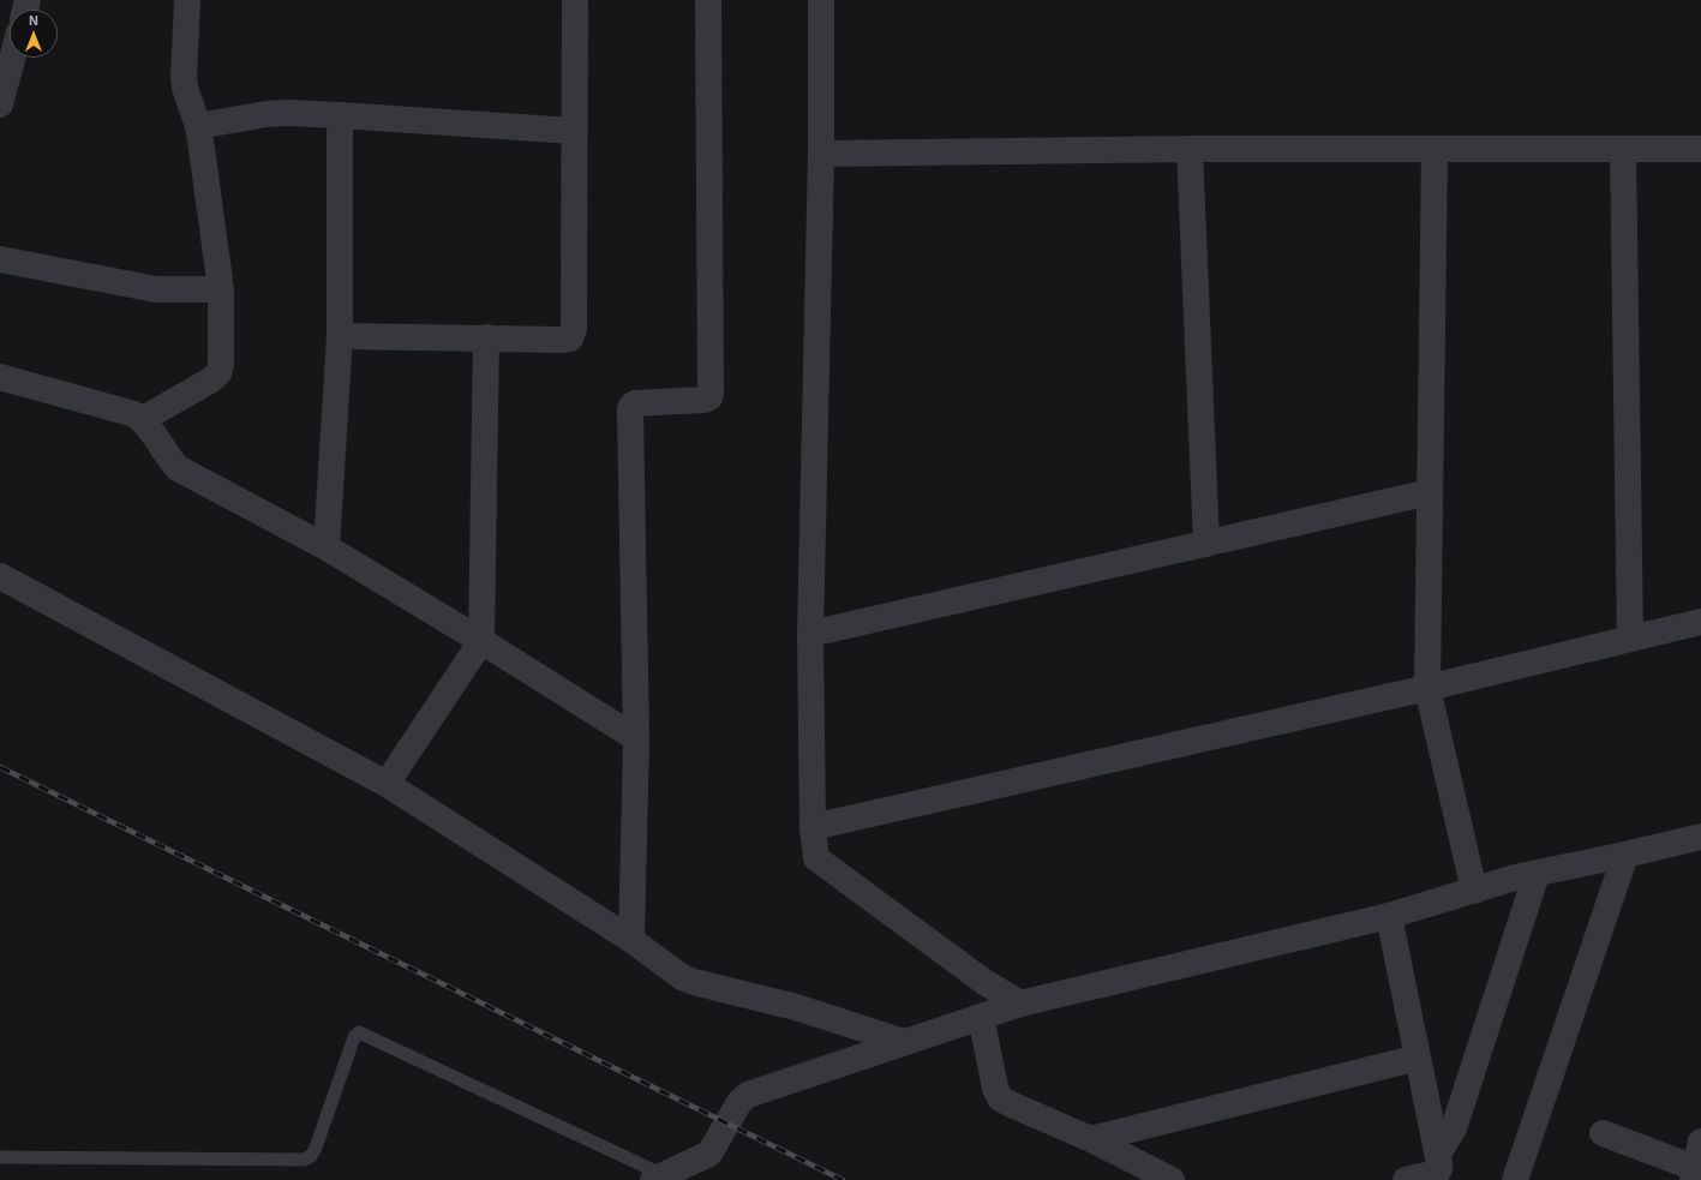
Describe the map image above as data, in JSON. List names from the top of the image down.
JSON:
{
  "north": "top"
}
